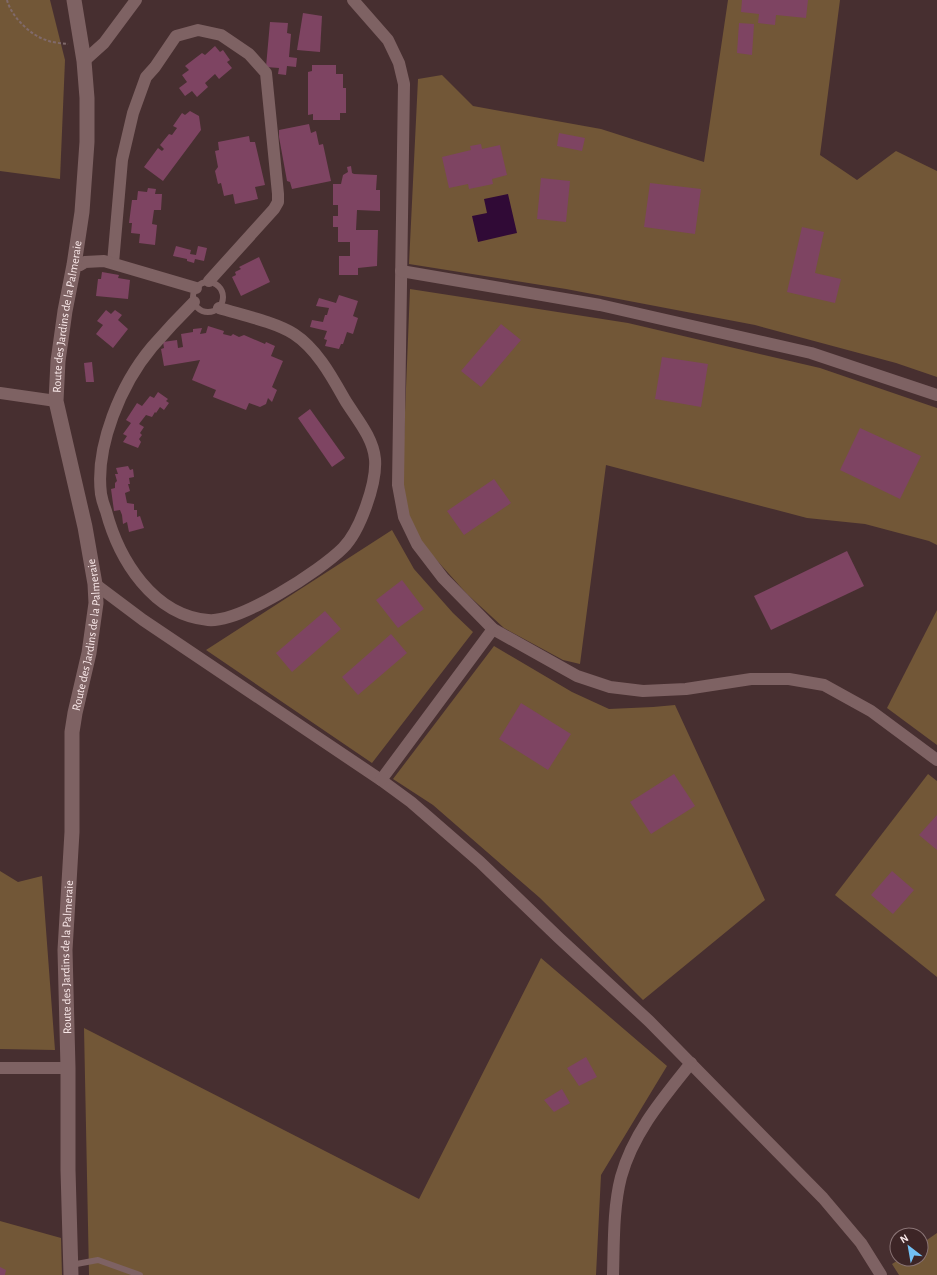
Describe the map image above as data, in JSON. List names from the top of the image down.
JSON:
{
  "streets": {
    "street": ["Route des Jardins de la Palmeraie"]
  },
  "north": "top left"
}
